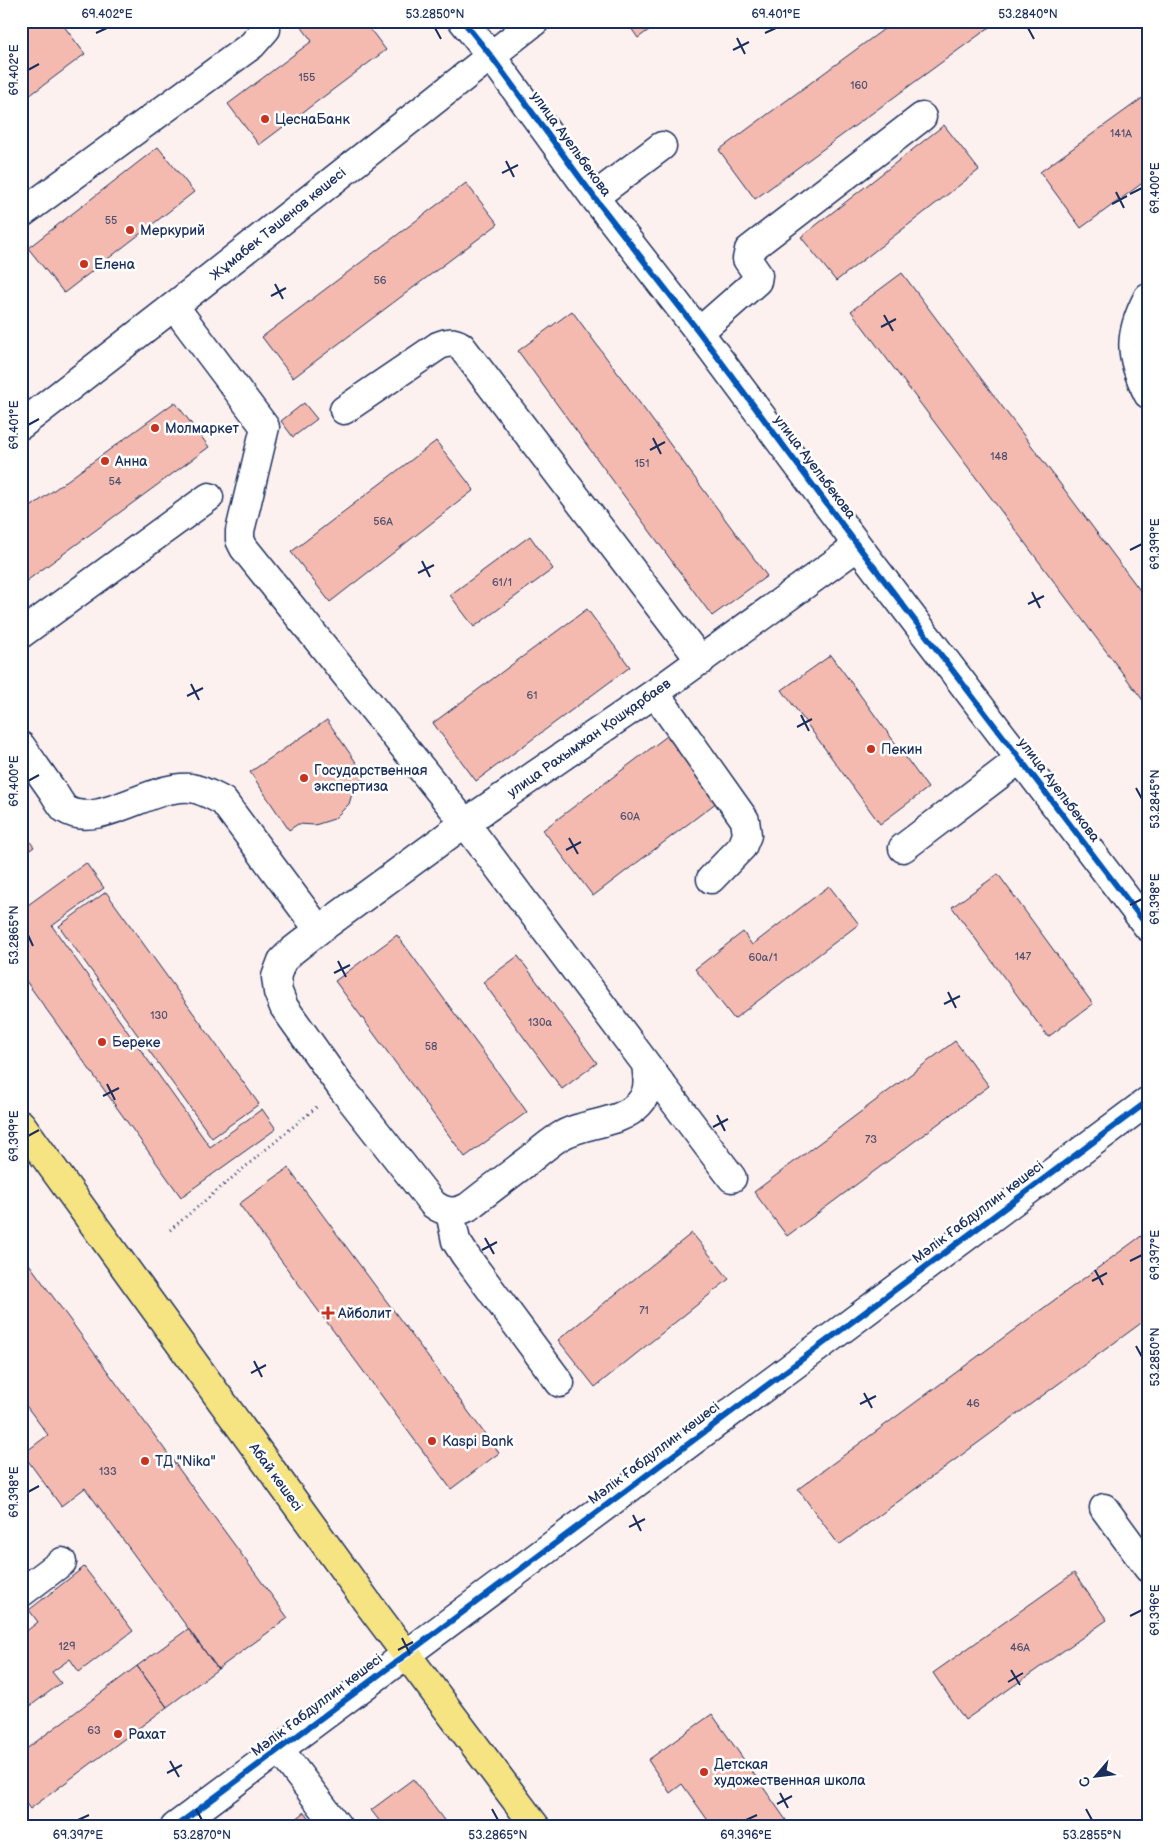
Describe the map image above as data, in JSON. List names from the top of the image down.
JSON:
{
  "streets": {
    "main road": ["Абай көшесі"],
    "street": [
      "улица Ауельбекова",
      "Жұмабек Тәшенов көшесі",
      "улица Рахымжан Қошқарбаев",
      "Мәлік Ғабдуллин көшесі"
    ]
  },
  "crossings": [
    ["улица Ауельбекова", "Жұмабек Тәшенов көшесі"],
    ["улица Ауельбекова", "улица Рахымжан Қошқарбаев"],
    ["Мәлік Ғабдуллин көшесі", "Абай көшесі"]
  ],
  "places": {
    "other": [
      "ЦеснаБанк",
      "Меркурий",
      "Елена",
      "Молмаркет",
      "Анна",
      "Пекин",
      "Государственная экспертиза",
      "Береке",
      "Kaspi Bank",
      "ТД \"Nika\"",
      "Рахат",
      "Детская художественная школа"
    ],
    "health": ["Айболит"]
  },
  "house_numbers": [
    "155",
    "160",
    "141А",
    "55",
    "56",
    "148",
    "151",
    "54",
    "56А",
    "61/1",
    "61",
    "60А",
    "147",
    "60а/1",
    "130",
    "130а",
    "58",
    "73",
    "71",
    "46",
    "133",
    "129",
    "46А",
    "63"
  ],
  "north": "bottom left",
  "coordinates": [
    "69.402°E",
    "53.2850°N",
    "69.401°E",
    "53.2840°N",
    "69.400°E",
    "69.399°E",
    "53.2845°N",
    "69.398°E",
    "53.2865°N",
    "69.397°E",
    "69.396°E",
    "53.2870°N",
    "53.2855°N"
  ]
}
